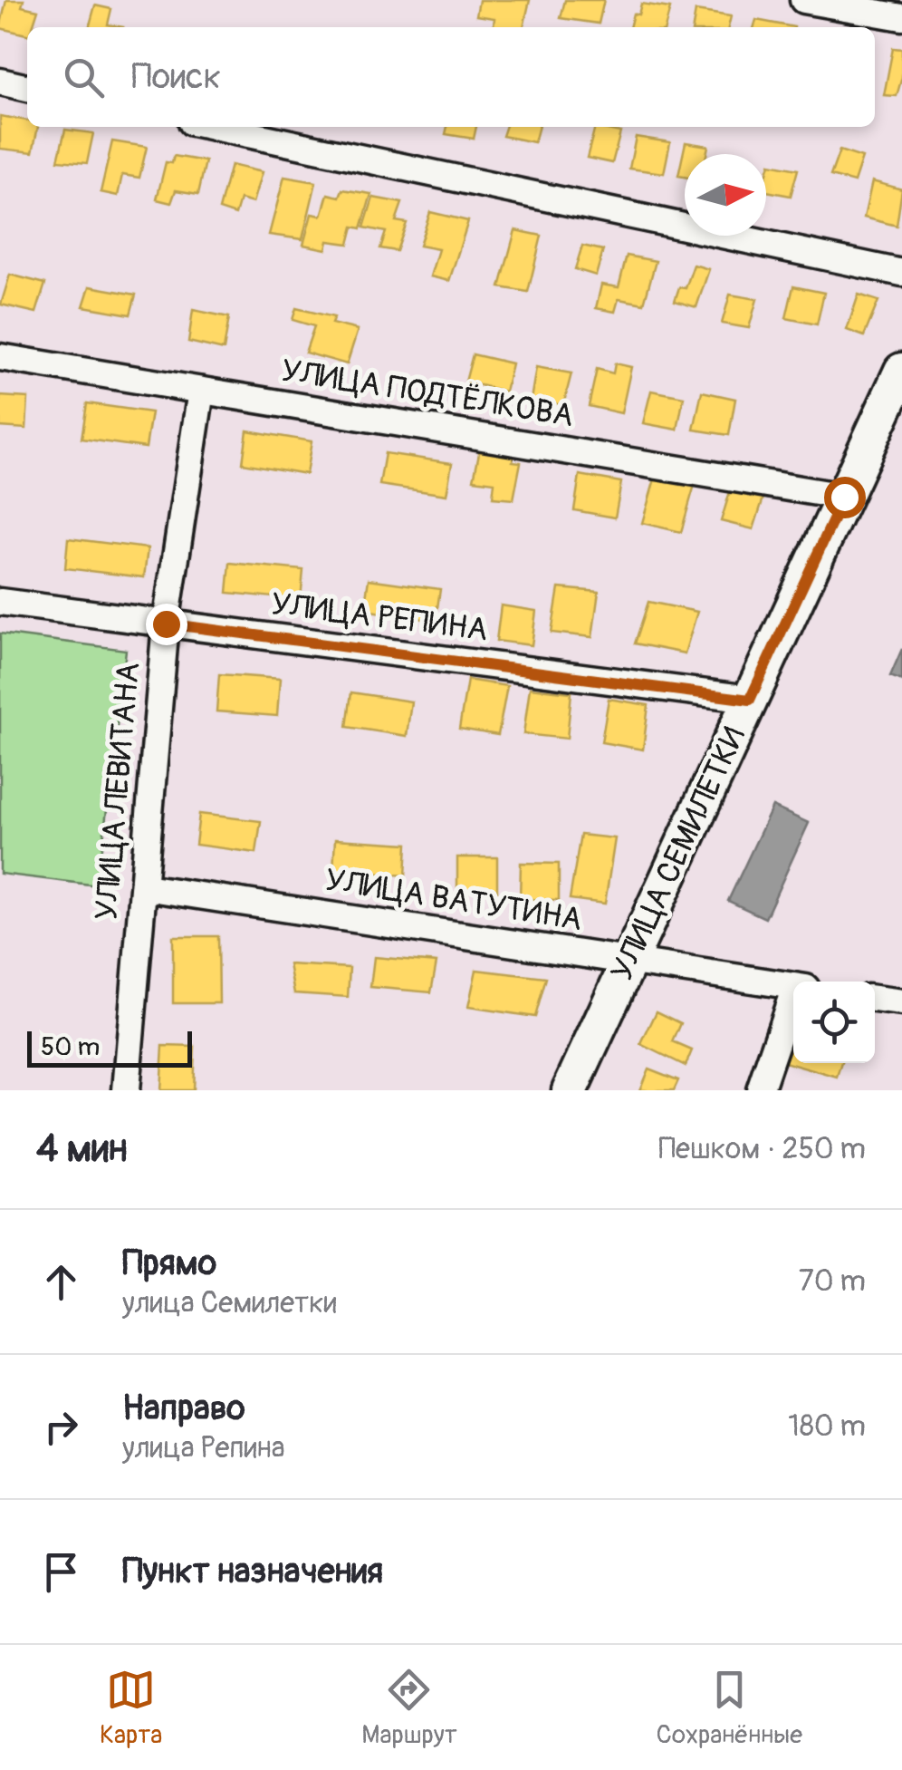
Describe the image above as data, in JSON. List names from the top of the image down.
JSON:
{
  "streets": {
    "street": [
      "УЛИЦА ПОДТЁЛКОВА",
      "УЛИЦА РЕПИНА",
      "УЛИЦА ЛЕВИТАНА",
      "УЛИЦА СЕМИЛЕТКИ",
      "УЛИЦА ВАТУТИНА"
    ]
  },
  "crossings": [
    ["УЛИЦА ПОДТЁЛКОВА", "УЛИЦА ЛЕВИТАНА"],
    ["УЛИЦА ПОДТЁЛКОВА", "УЛИЦА СЕМИЛЕТКИ"],
    ["УЛИЦА РЕПИНА", "УЛИЦА ЛЕВИТАНА"],
    ["УЛИЦА РЕПИНА", "УЛИЦА СЕМИЛЕТКИ"],
    ["УЛИЦА ЛЕВИТАНА", "УЛИЦА ВАТУТИНА"],
    ["УЛИЦА СЕМИЛЕТКИ", "УЛИЦА ВАТУТИНА"]
  ],
  "scale_bar": "50 m",
  "north": "right",
  "page": {
    "search": "Поиск",
    "scale": "50 m",
    "heading": ["4 мин", "Пешком · 250 m"],
    "list": [
      ["Прямо", "улица Семилетки", "70 m"],
      ["Направо", "улица Репина", "180 m"],
      "Пункт назначения"
    ],
    "nav": ["Карта", "Маршрут", "Сохранённые"]
  }
}
